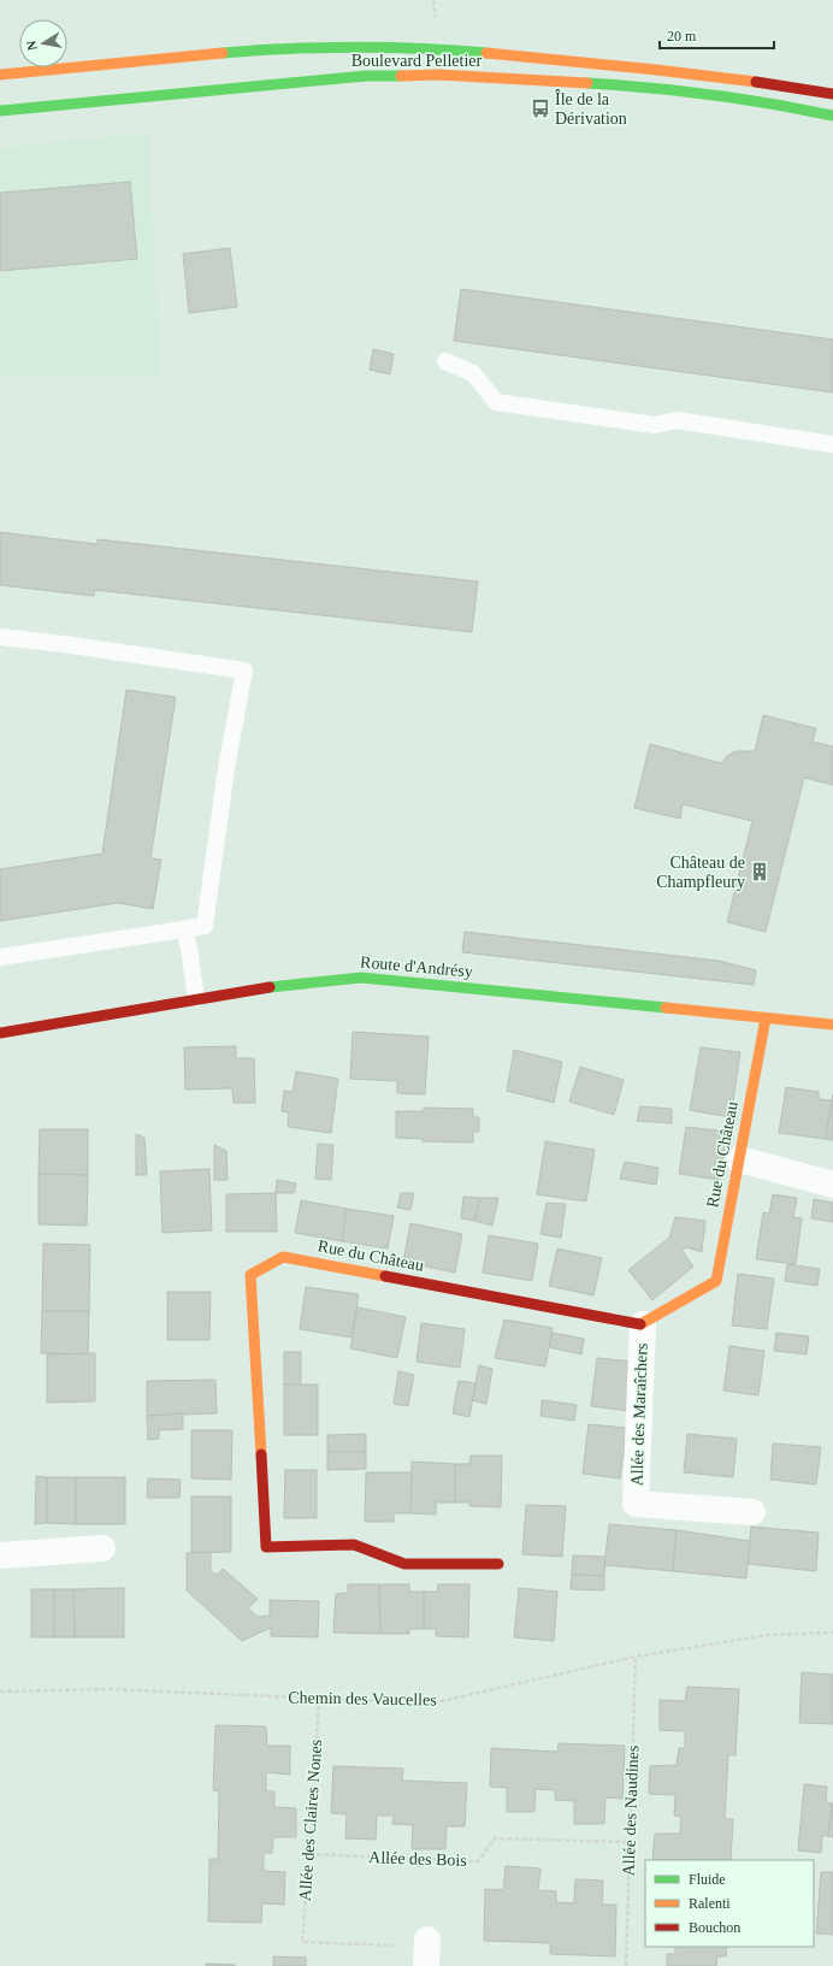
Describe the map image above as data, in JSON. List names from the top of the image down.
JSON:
{
  "streets": {
    "street": [
      "Boulevard Pelletier",
      "Route d'Andrésy",
      "Rue du Château",
      "Allée des Maraîchers"
    ],
    "path": [
      "Chemin des Vaucelles",
      "Allée des Naudines",
      "Allée des Claires Nones",
      "Allée des Bois"
    ]
  },
  "crossings": [
    ["Route d'Andrésy", "Rue du Château"],
    ["Rue du Château", "Allée des Maraîchers"],
    ["Chemin des Vaucelles", "Allée des Naudines"],
    ["Chemin des Vaucelles", "Allée des Claires Nones"],
    ["Allée des Naudines", "Allée des Bois"],
    ["Allée des Claires Nones", "Allée des Bois"]
  ],
  "places": {
    "bus stop": ["Île de la Dérivation"],
    "building": ["Château de Champfleury"]
  },
  "legend": ["Fluide", "Ralenti", "Bouchon"],
  "scale_bar": "20 m",
  "north": "left"
}
